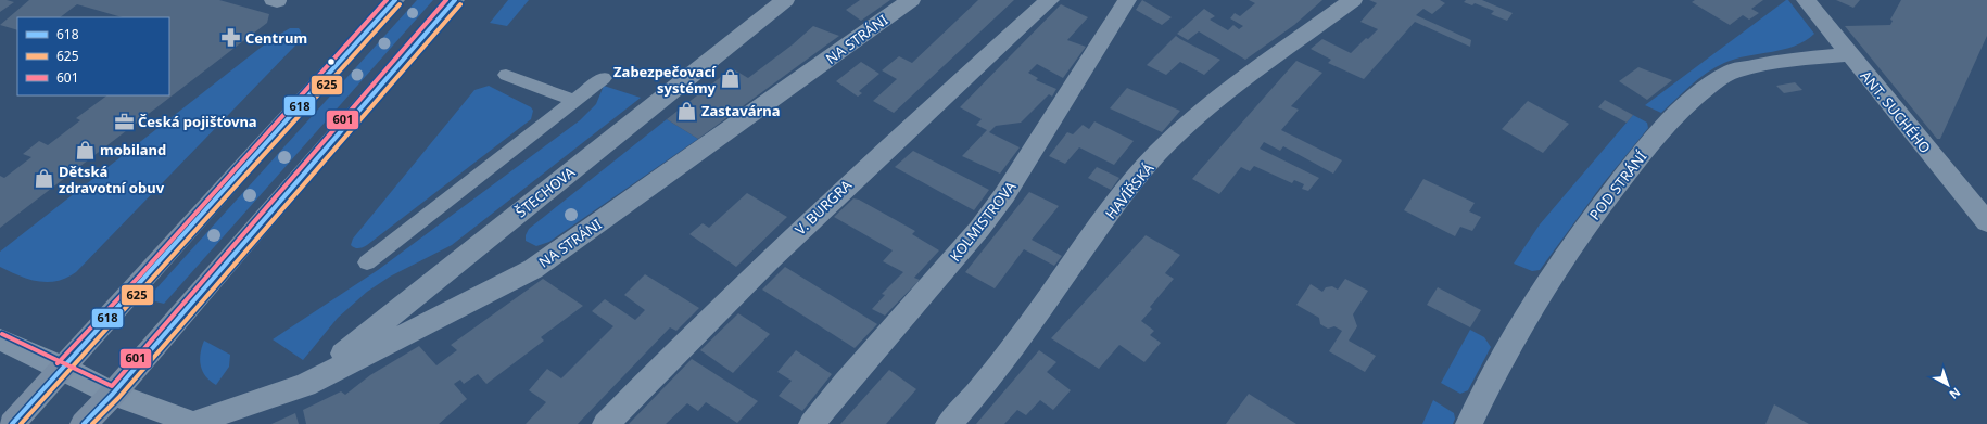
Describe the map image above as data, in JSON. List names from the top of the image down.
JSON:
{
  "streets": {
    "street": [
      "NA STRÁNI",
      "ANT. SUCHÉHO",
      "POD STRÁNÍ",
      "HAVÍŘSKÁ",
      "ŠTECHOVA",
      "V. BURGRA",
      "KOLMISTROVA"
    ]
  },
  "crossings": [
    ["NA STRÁNI", "ŠTECHOVA"],
    ["ANT. SUCHÉHO", "POD STRÁNÍ"]
  ],
  "places": {
    "pharmacy": ["Centrum"],
    "shop": [
      "Zabezpečovací systémy",
      "Zastavárna",
      "mobiland",
      "Dětská zdravotní obuv"
    ],
    "office": ["Česká pojišťovna"]
  },
  "lines": ["transit line 618", "transit line 601", "transit line 625"],
  "legend": ["618", "625", "601"],
  "north": "bottom right"
}
